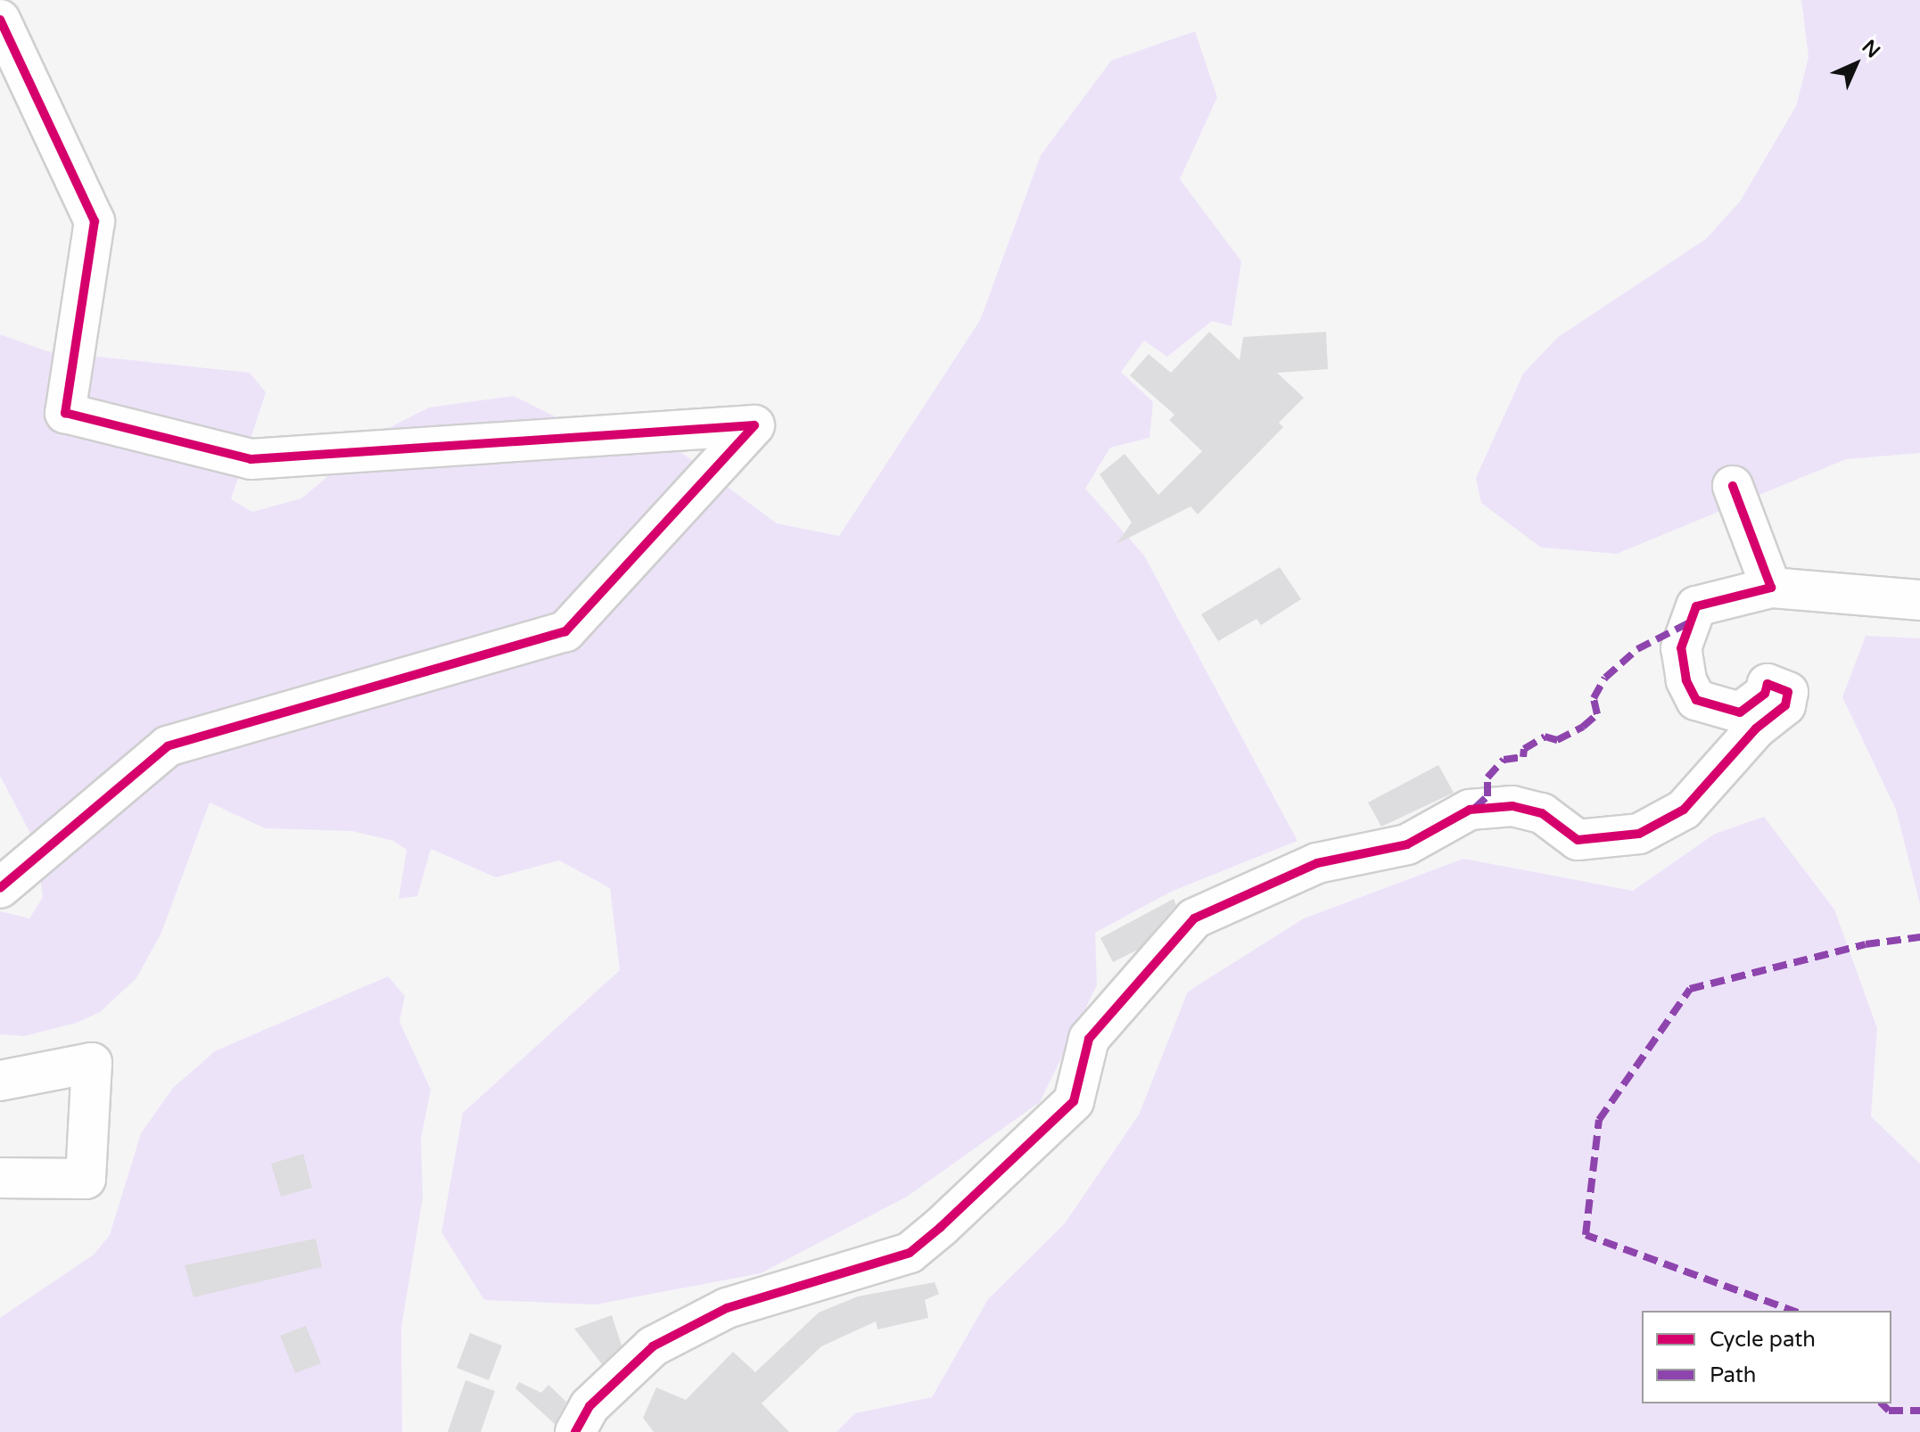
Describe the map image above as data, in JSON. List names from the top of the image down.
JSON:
{
  "legend": ["Cycle path", "Path"],
  "north": "top right"
}
